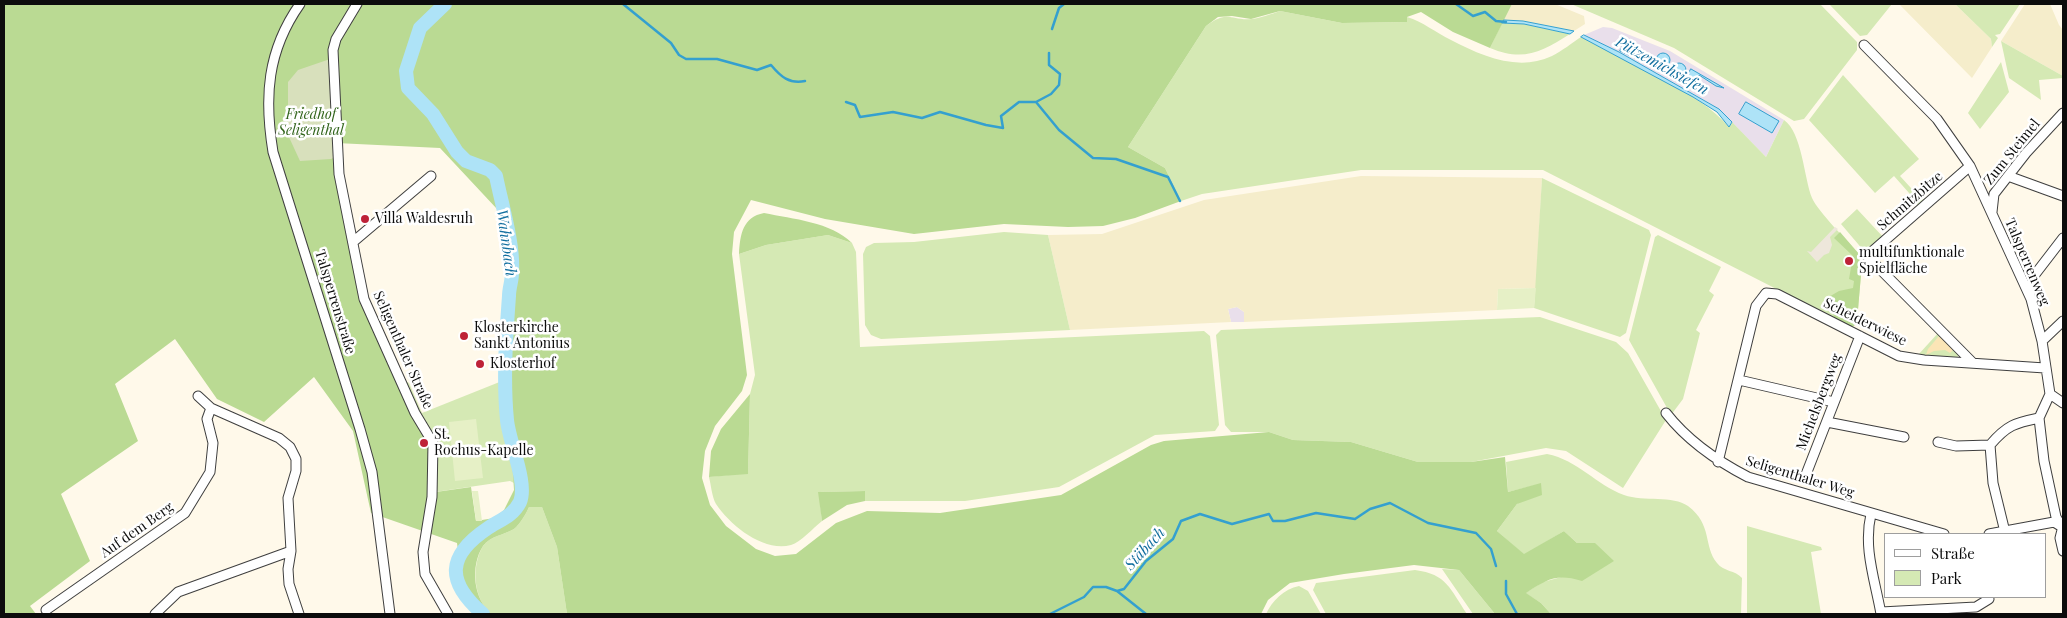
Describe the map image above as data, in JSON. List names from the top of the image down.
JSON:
{
  "streets": {
    "street": [
      "Zum Steimel",
      "Schmitzbitze",
      "Talsperrenweg",
      "Talsperrenstraße",
      "Scheiderwiese",
      "Seligenthaler Straße",
      "Michelsbergweg",
      "Seligenthaler Weg",
      "Auf dem Berg"
    ]
  },
  "crossings": [
    ["Zum Steimel", "Talsperrenweg"],
    ["Schmitzbitze", "Talsperrenweg"],
    ["Schmitzbitze", "Scheiderwiese"],
    ["Talsperrenweg", "Scheiderwiese"],
    ["Scheiderwiese", "Michelsbergweg"]
  ],
  "water": ["Pützemichsiefen", "Wahnbach", "Stäbach"],
  "parks": ["Friedhof Seligenthal"],
  "places": [
    "Villa Waldesruh",
    "multifunktionale Spielfläche",
    "Klosterkirche Sankt Antonius",
    "Klosterhof",
    "St. Rochus-Kapelle"
  ],
  "legend": ["Straße", "Park"]
}
